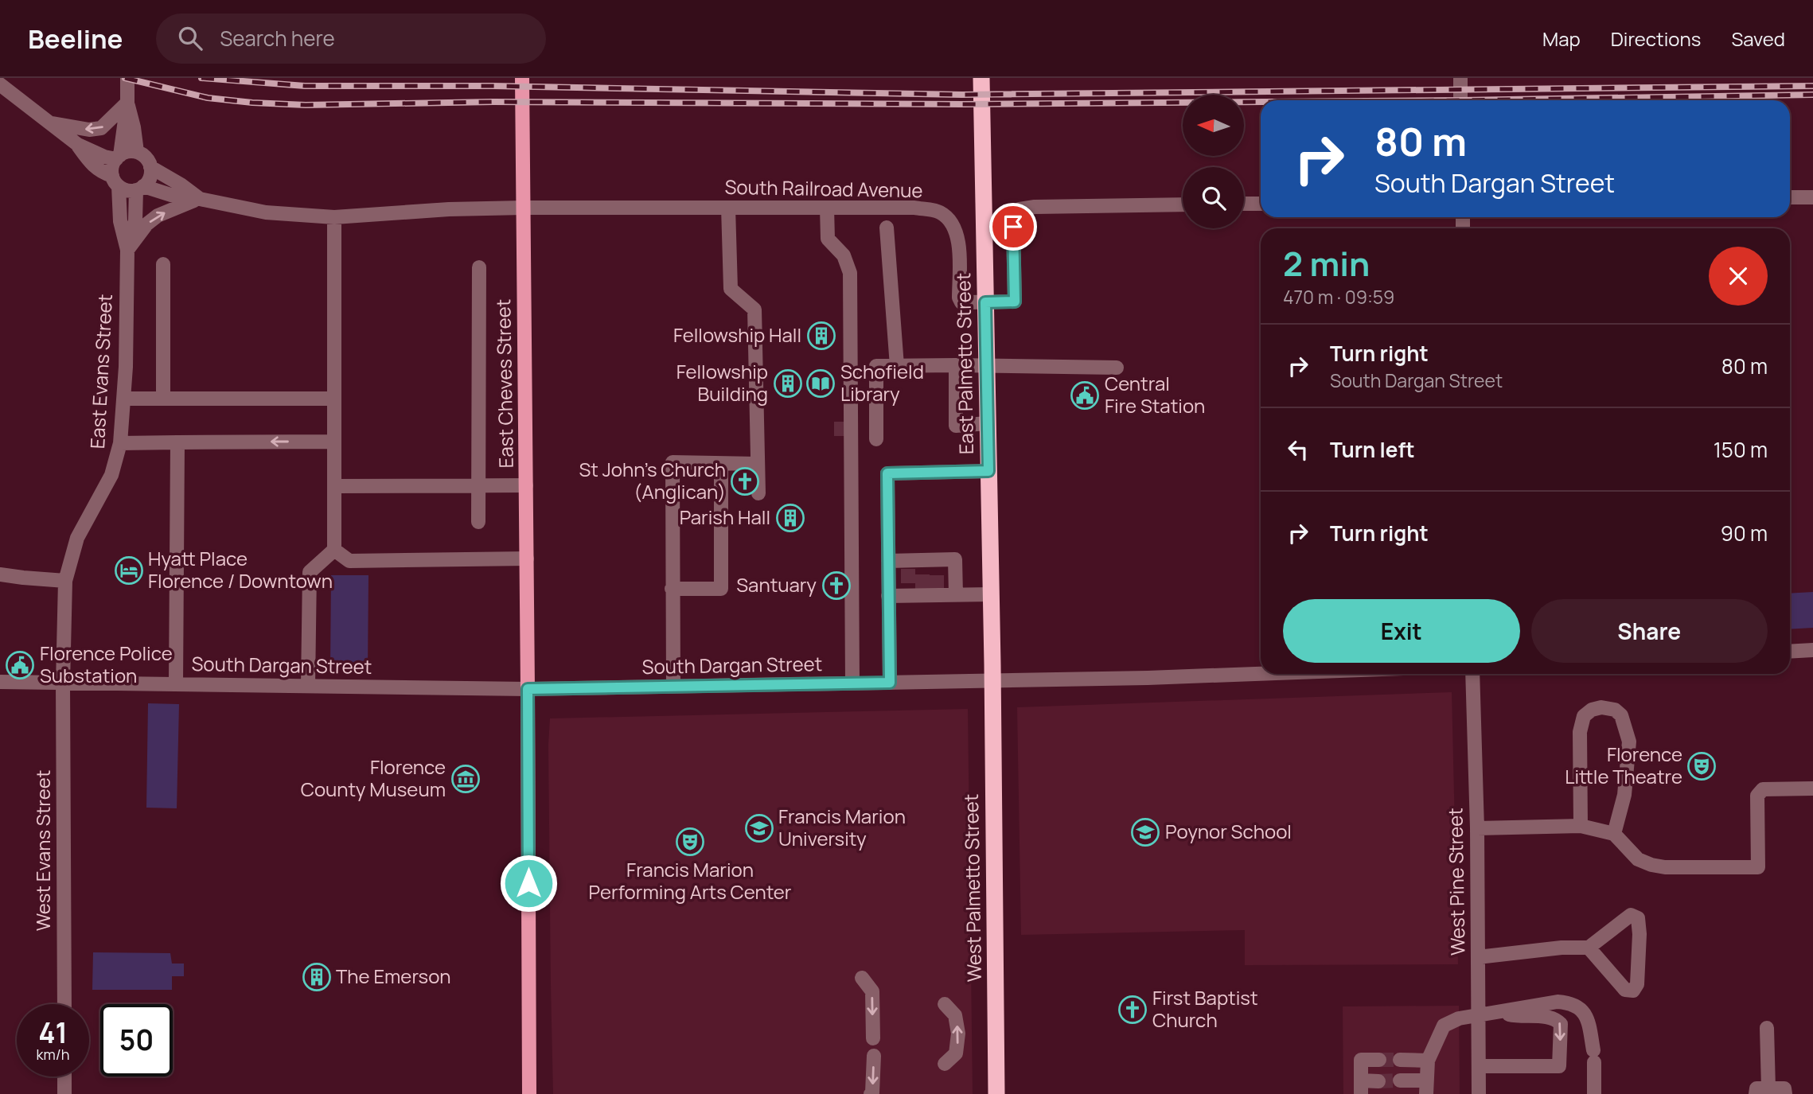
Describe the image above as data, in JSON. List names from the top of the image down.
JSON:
{
  "streets": {
    "highway": ["East Palmetto Street", "West Palmetto Street"],
    "main road": ["East Cheves Street"],
    "street": [
      "South Railroad Avenue",
      "East Evans Street",
      "South Dargan Street",
      "West Evans Street",
      "West Pine Street"
    ]
  },
  "crossings": [
    ["South Railroad Avenue", "East Palmetto Street"],
    ["South Railroad Avenue", "East Evans Street"],
    ["South Railroad Avenue", "East Cheves Street"],
    ["East Palmetto Street", "South Dargan Street"],
    ["East Palmetto Street", "West Palmetto Street"],
    ["East Evans Street", "South Dargan Street"],
    ["East Evans Street", "West Evans Street"],
    ["East Cheves Street", "South Dargan Street"],
    ["South Dargan Street", "West Evans Street"],
    ["South Dargan Street", "West Palmetto Street"]
  ],
  "places": {
    "building": [
      "Fellowship Hall",
      "Fellowship Building",
      "Parish Hall",
      "The Emerson"
    ],
    "library": ["Schofield Library"],
    "public building": ["Central Fire Station", "Florence Police Substation"],
    "church": ["St John's Church (Anglican)", "Santuary", "First Baptist Church"],
    "hotel": ["Hyatt Place Florence / Downtown"],
    "theatre": ["Florence Little Theatre", "Francis Marion Performing Arts Center"],
    "museum": ["Florence County Museum"],
    "school or university": ["Francis Marion University", "Poynor School"]
  },
  "north": "left",
  "page": {
    "header": "Beeline",
    "search": "Search here",
    "nav": ["Map", "Directions", "Saved"],
    "turn": ["80 m", "South Dargan Street"],
    "heading": ["2 min", "470 m · 09:59"],
    "list": [
      {
        "name": "Turn right",
        "note": "South Dargan Street",
        "value": "80 m"
      },
      {
        "name": "Turn left",
        "value": "150 m"
      },
      {
        "name": "Turn right",
        "value": "90 m"
      }
    ],
    "buttons": ["Exit", "Share"],
    "speed": "41 km/h",
    "limit": "50"
  }
}
